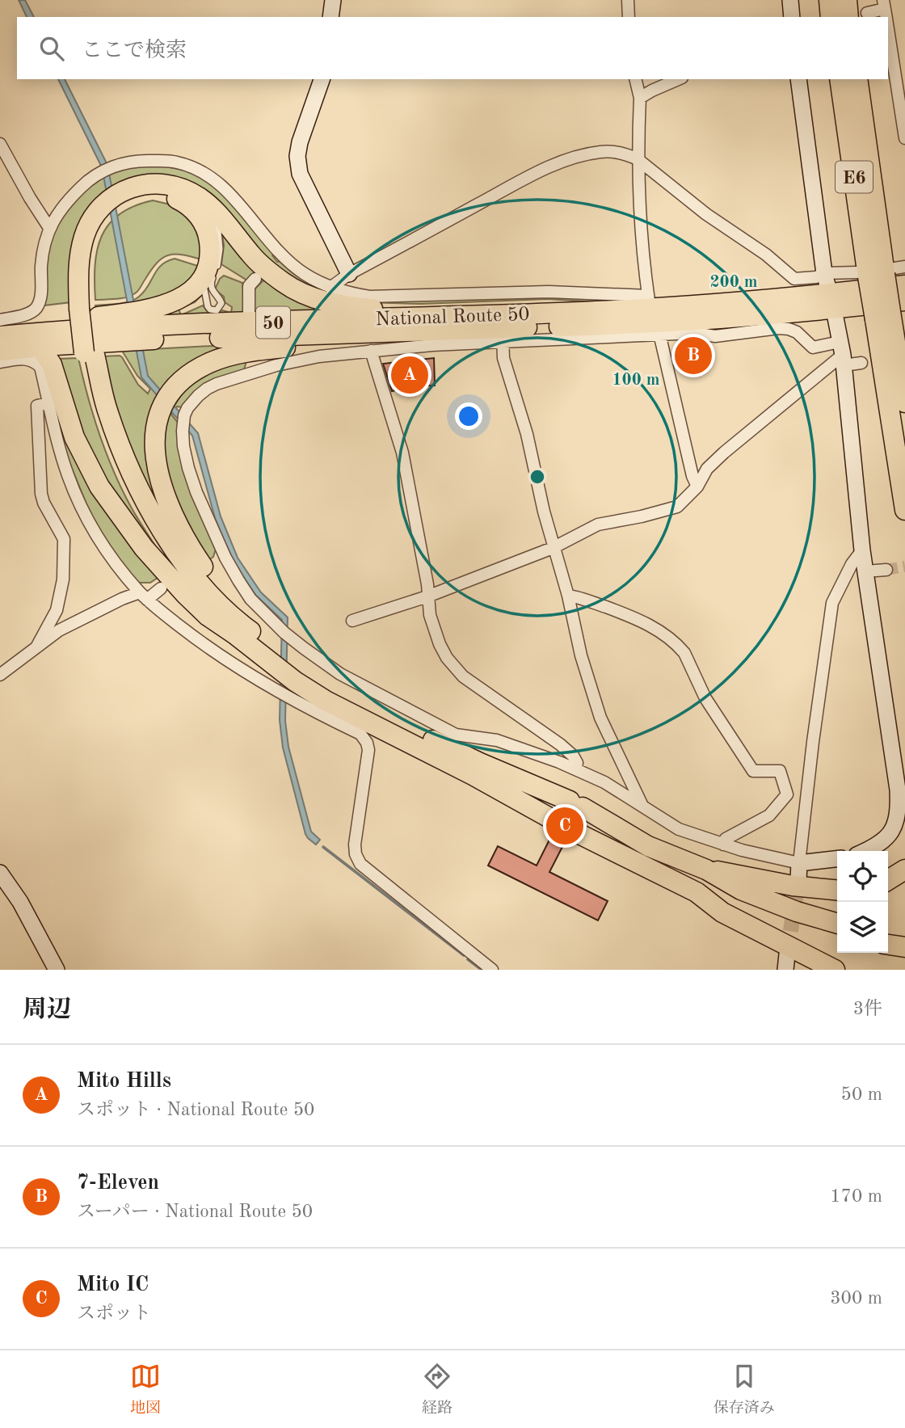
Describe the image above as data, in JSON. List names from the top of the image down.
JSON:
{
  "streets": {
    "highway": ["E6", "National Route 50", "50"]
  },
  "page": {
    "search": "ここで検索",
    "pins": ["B", "A", "C"],
    "heading": ["周辺", "3件"],
    "list": [
      {
        "mark": "A",
        "name": "Mito Hills",
        "note": "スポット · National Route 50",
        "value": "50 m"
      },
      {
        "mark": "B",
        "name": "7-Eleven",
        "note": "スーパー · National Route 50",
        "value": "170 m"
      },
      {
        "mark": "C",
        "name": "Mito IC",
        "note": "スポット",
        "value": "300 m"
      }
    ],
    "nav": ["地図", "経路", "保存済み"]
  },
  "rings": ["200 m", "100 m"]
}
